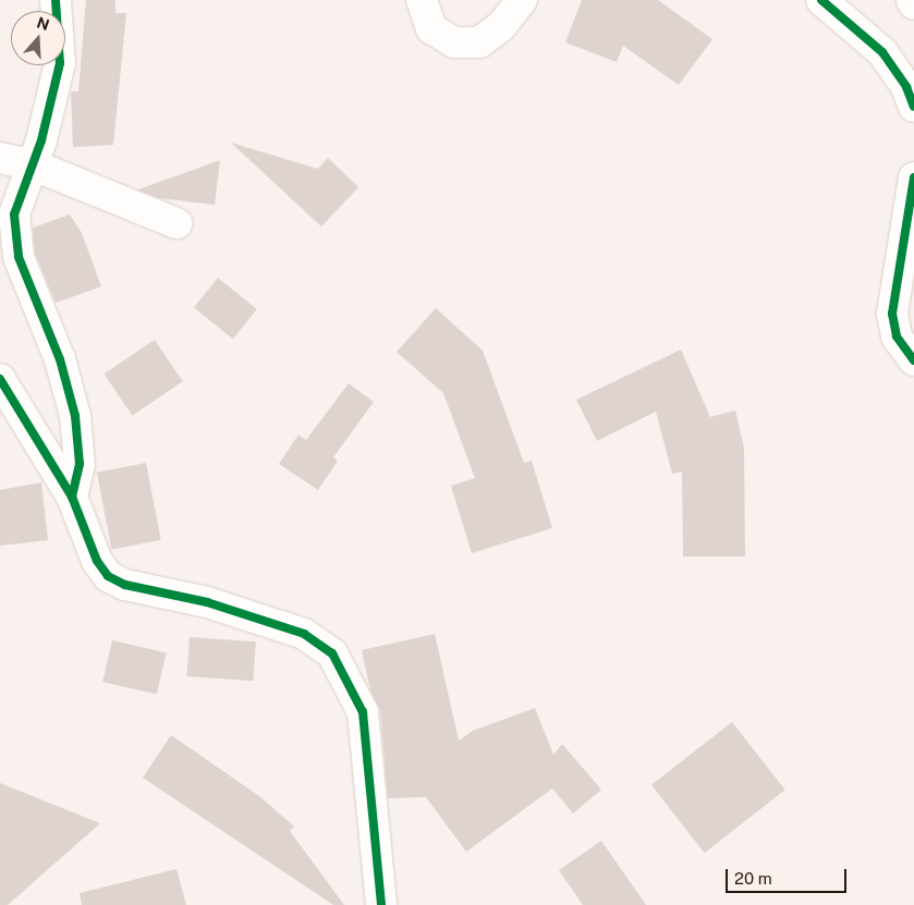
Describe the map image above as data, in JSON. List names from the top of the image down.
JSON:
{
  "scale_bar": "20 m",
  "north": "top"
}
